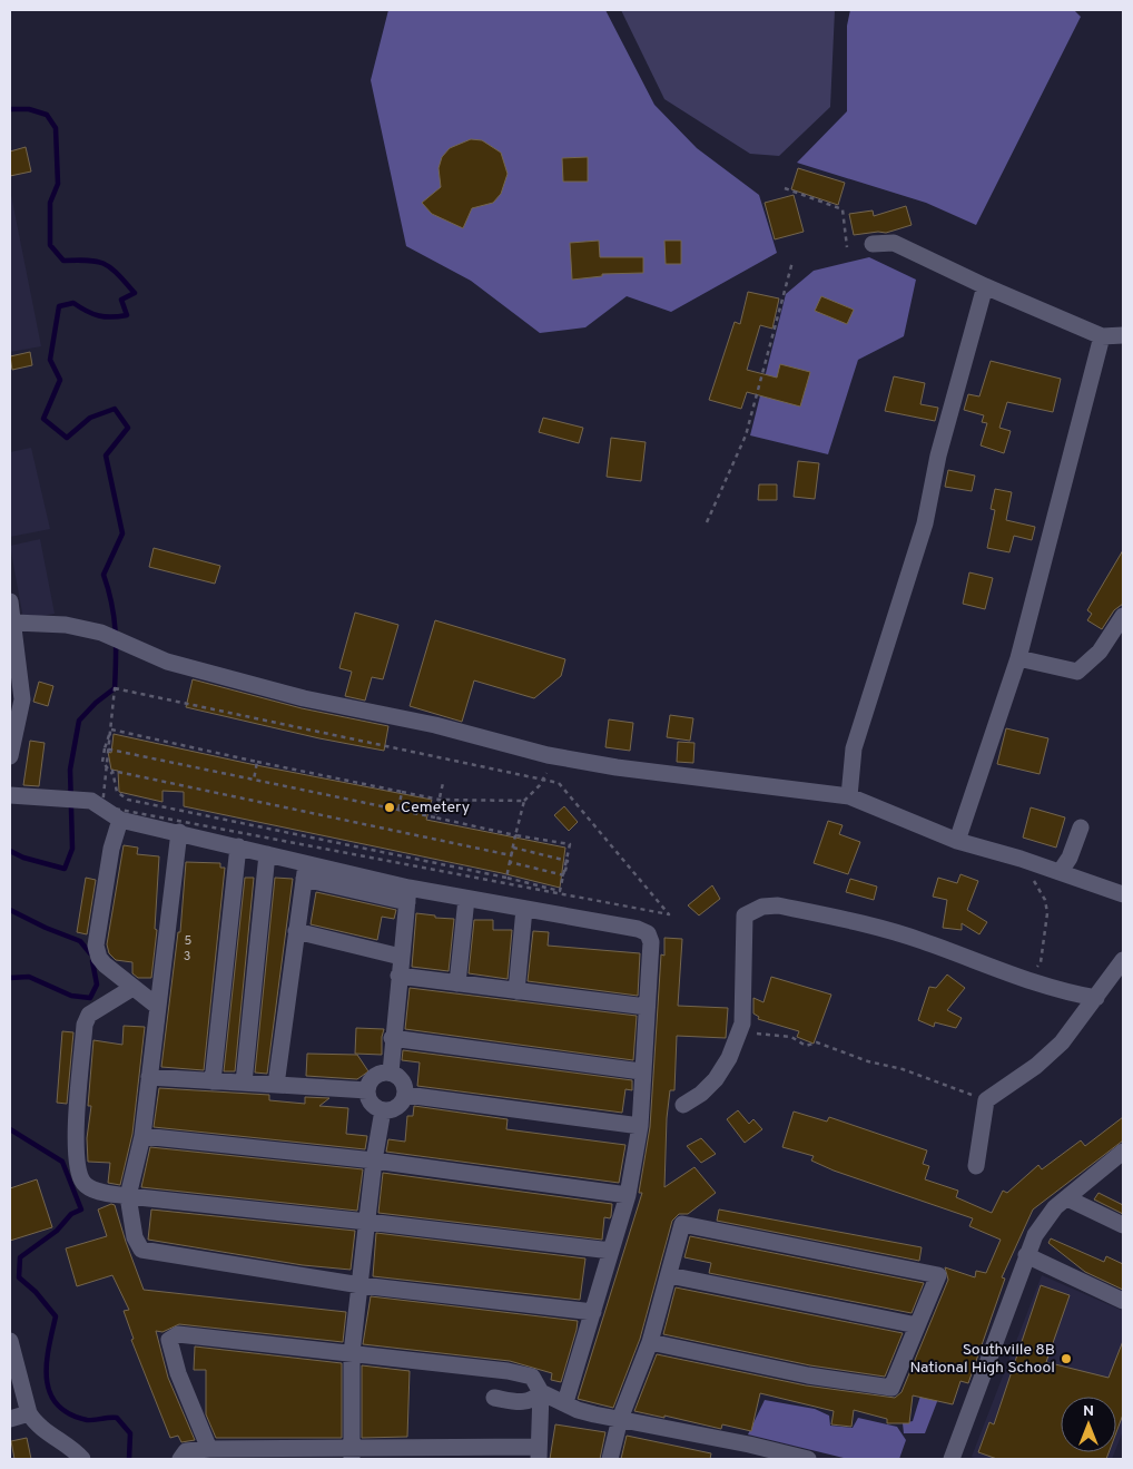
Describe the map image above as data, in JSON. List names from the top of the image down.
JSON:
{
  "places": ["Cemetery", "Southville 8B National High School"],
  "house_numbers": ["5", "3"],
  "north": "top"
}
